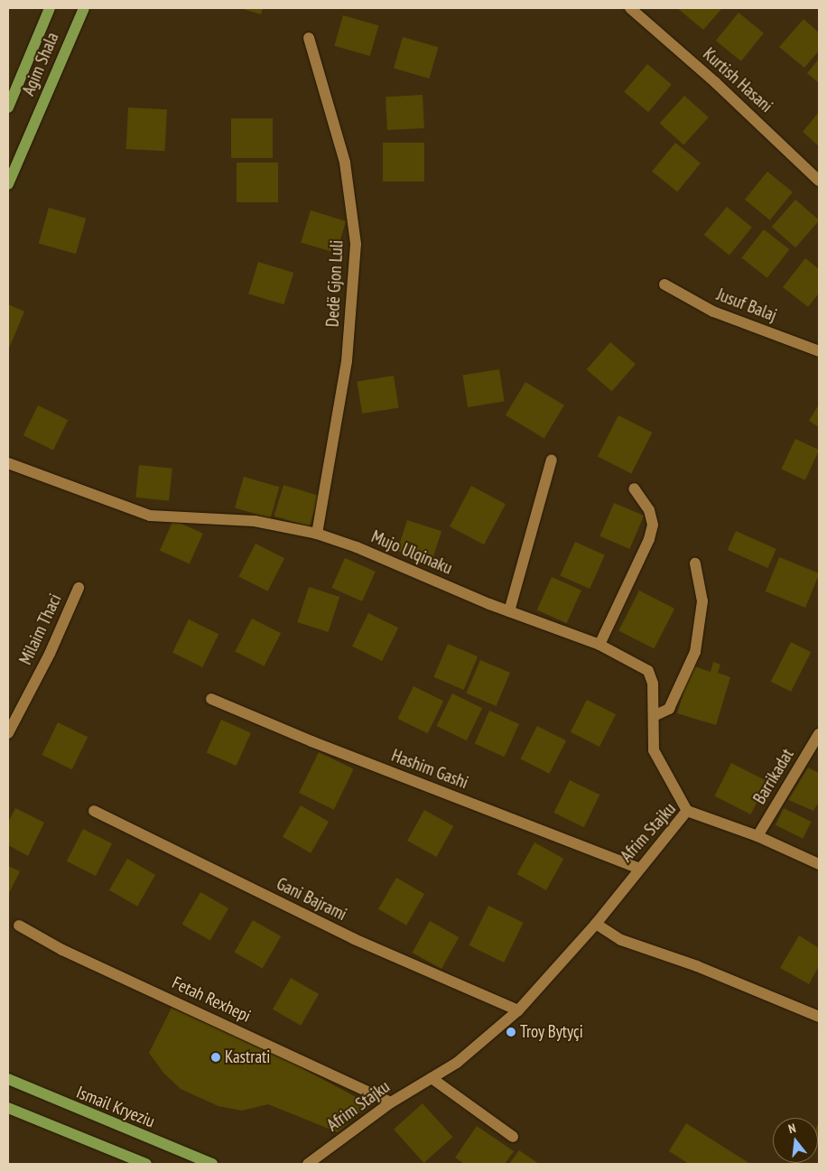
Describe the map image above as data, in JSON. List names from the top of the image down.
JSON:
{
  "streets": {
    "main road": ["Agim Shala", "Ismail Kryeziu"],
    "street": [
      "Kurtish Hasani",
      "Dedë Gjon Luli",
      "Jusuf Balaj",
      "Mujo Ulqinaku",
      "Milaim Thaci",
      "Hashim Gashi",
      "Barrikadat",
      "Afrim Stajku",
      "Gani Bajrami",
      "Fetah Rexhepi"
    ]
  },
  "crossings": [
    ["Dedë Gjon Luli", "Mujo Ulqinaku"],
    ["Mujo Ulqinaku", "Afrim Stajku"],
    ["Hashim Gashi", "Afrim Stajku"],
    ["Barrikadat", "Afrim Stajku"],
    ["Afrim Stajku", "Gani Bajrami"],
    ["Afrim Stajku", "Fetah Rexhepi"]
  ],
  "places": ["Troy Bytyçi", "Kastrati"],
  "north": "top"
}
